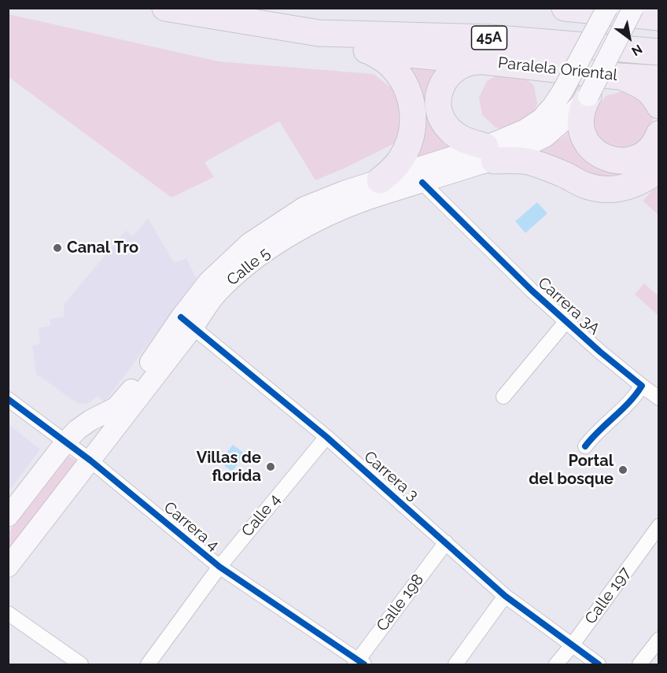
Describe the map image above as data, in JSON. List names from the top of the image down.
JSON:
{
  "streets": {
    "highway": ["45A", "Paralela Oriental"],
    "main road": ["Calle 5"],
    "street": [
      "Carrera 3A",
      "Carrera 3",
      "Calle 4",
      "Carrera 4",
      "Calle 197",
      "Calle 198"
    ]
  },
  "crossings": [
    ["45A", "Paralela Oriental"],
    ["Calle 5", "Carrera 3A"],
    ["Calle 5", "Carrera 3"],
    ["Calle 5", "Carrera 4"],
    ["Carrera 3", "Calle 4"],
    ["Carrera 3", "Calle 197"],
    ["Carrera 3", "Calle 198"],
    ["Calle 4", "Carrera 4"],
    ["Carrera 4", "Calle 198"]
  ],
  "places": ["Canal Tro", "Villas de florida", "Portal del bosque"],
  "north": "bottom right"
}
